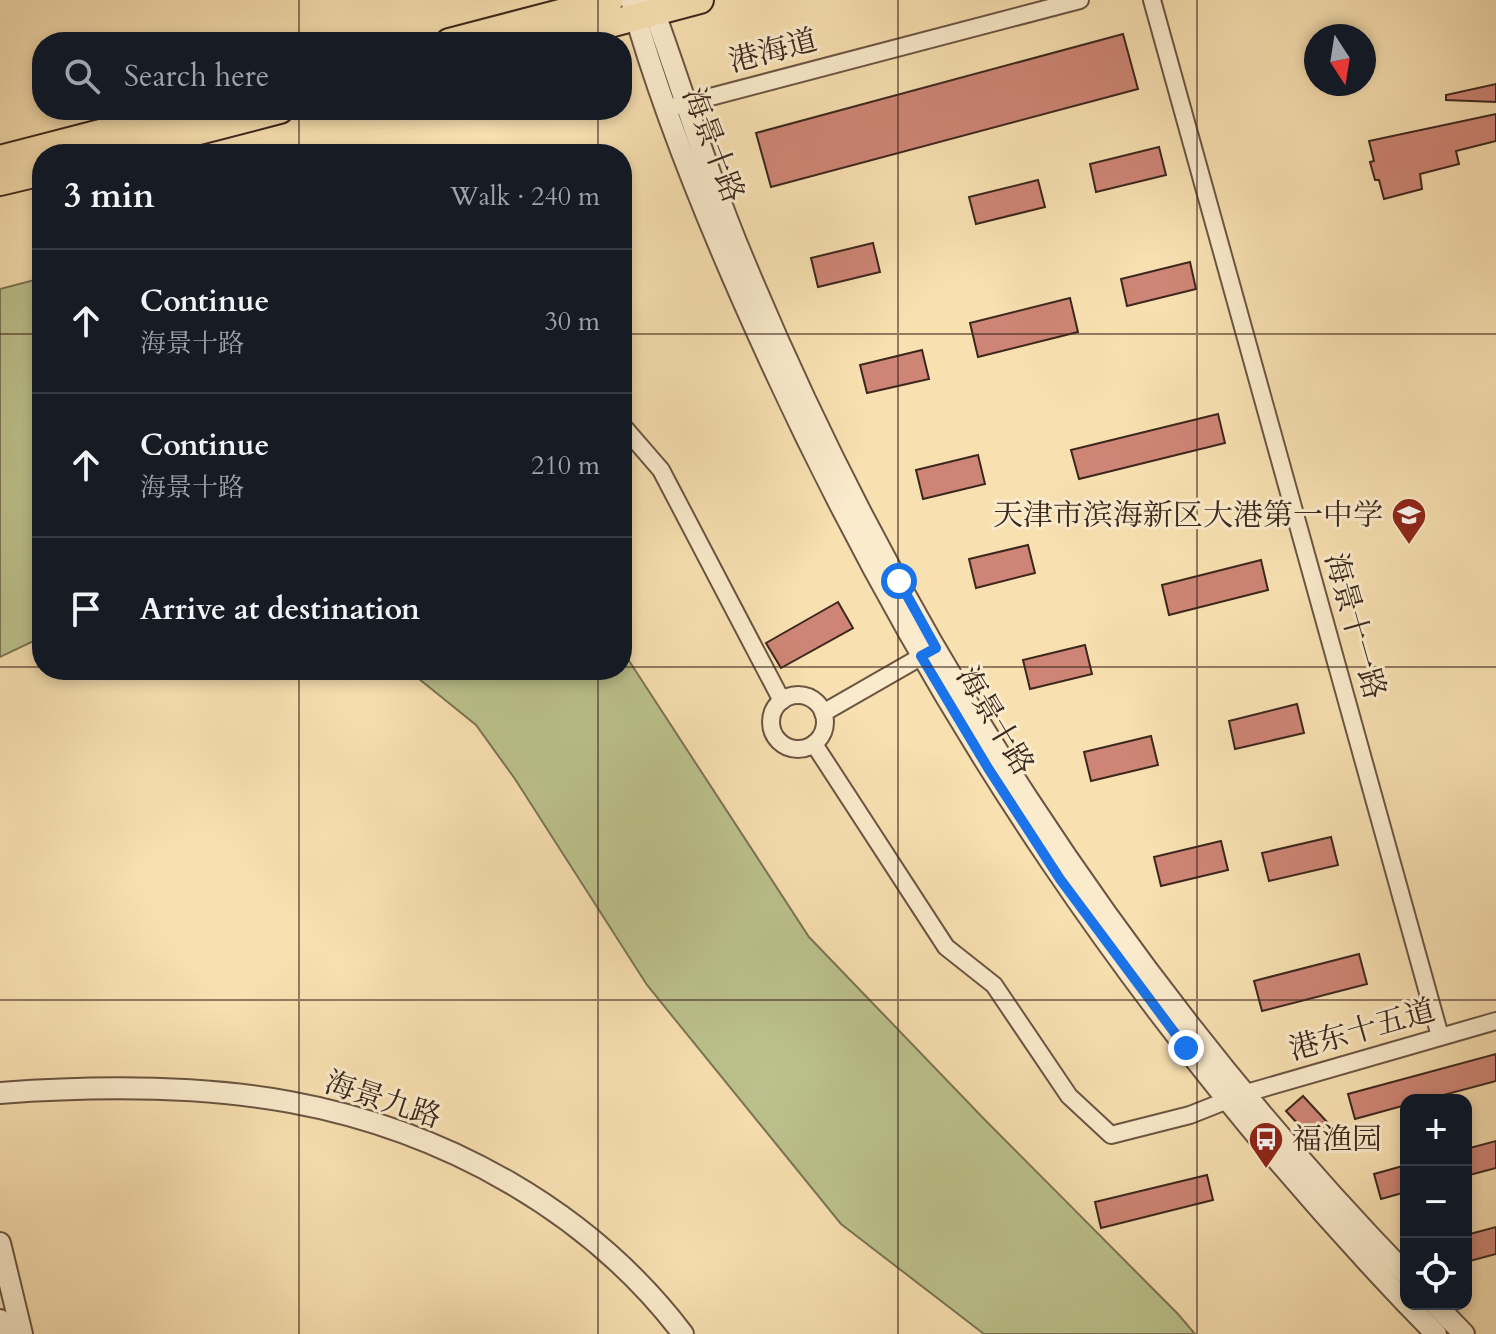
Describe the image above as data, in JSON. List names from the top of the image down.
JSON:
{
  "streets": {
    "street": [
      "港海道",
      "海景十路",
      "海景十一路",
      "港东十五道",
      "海景九路"
    ]
  },
  "crossings": [
    ["港海道", "海景十路"],
    ["海景十路", "港东十五道"],
    ["海景十一路", "港东十五道"]
  ],
  "places": {
    "school or university": ["天津市滨海新区大港第一中学"],
    "bus stop": ["福渔园"]
  },
  "north": "bottom",
  "page": {
    "search": "Search here",
    "heading": ["3 min", "Walk · 240 m"],
    "list": [
      ["Continue", "海景十路", "30 m"],
      ["Continue", "海景十路", "210 m"],
      "Arrive at destination"
    ],
    "map_buttons": ["+", "−"]
  }
}
